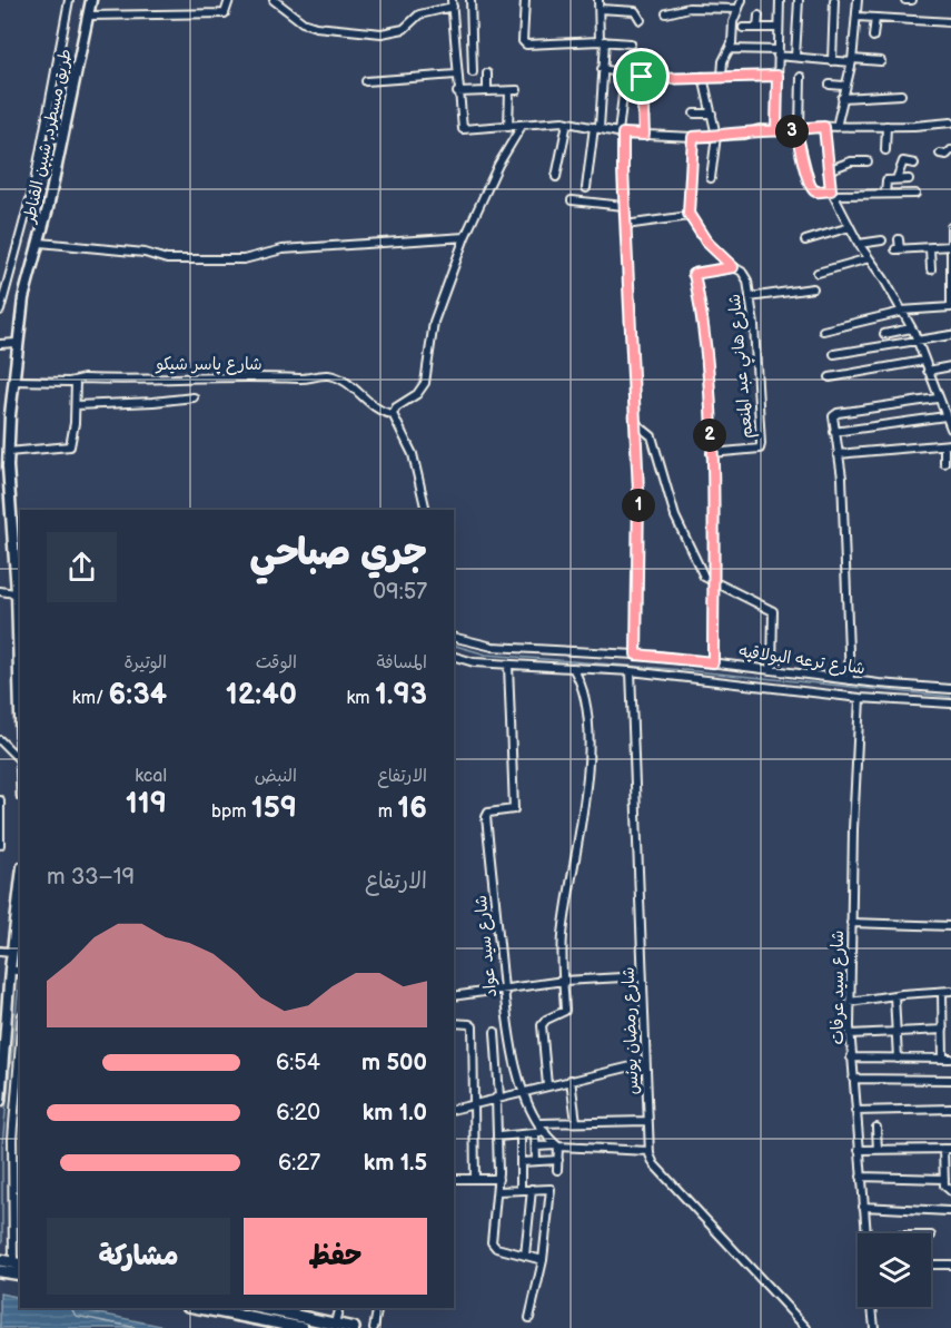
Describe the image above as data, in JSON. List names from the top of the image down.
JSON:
{
  "streets": {
    "main road": ["طريق مسطرد, شبين القناطر"],
    "street": [
      "شارع ياسر شيكو",
      "شارع هاني عبد المنعم",
      "شارع ترعه البولاقيه",
      "شارع سيد عواد",
      "شارع سيد عرفات",
      "شارع رمضان يونس"
    ]
  },
  "crossings": [
    ["طريق مسطرد, شبين القناطر", "شارع ياسر شيكو"],
    ["شارع ترعه البولاقيه", "شارع سيد عواد"],
    ["شارع ترعه البولاقيه", "شارع سيد عرفات"],
    ["شارع ترعه البولاقيه", "شارع رمضان يونس"]
  ],
  "page": {
    "pins": ["3", "2", "1"],
    "heading": ["جري صباحي", "09:57"],
    "stats": [
      ["المسافة", "1.93 km"],
      ["الوقت", "12:40"],
      ["الوتيرة", "6:34 /km"],
      ["الارتفاع", "16 m"],
      ["النبض", "159 bpm"],
      ["kcal", "119"]
    ],
    "chart": ["الارتفاع", "19–33 m"],
    "list": [
      {
        "name": "500 m",
        "note": "6:54"
      },
      {
        "name": "1.0 km",
        "note": "6:20"
      },
      {
        "name": "1.5 km",
        "note": "6:27"
      }
    ],
    "buttons": ["حفظ", "مشاركة"]
  }
}
